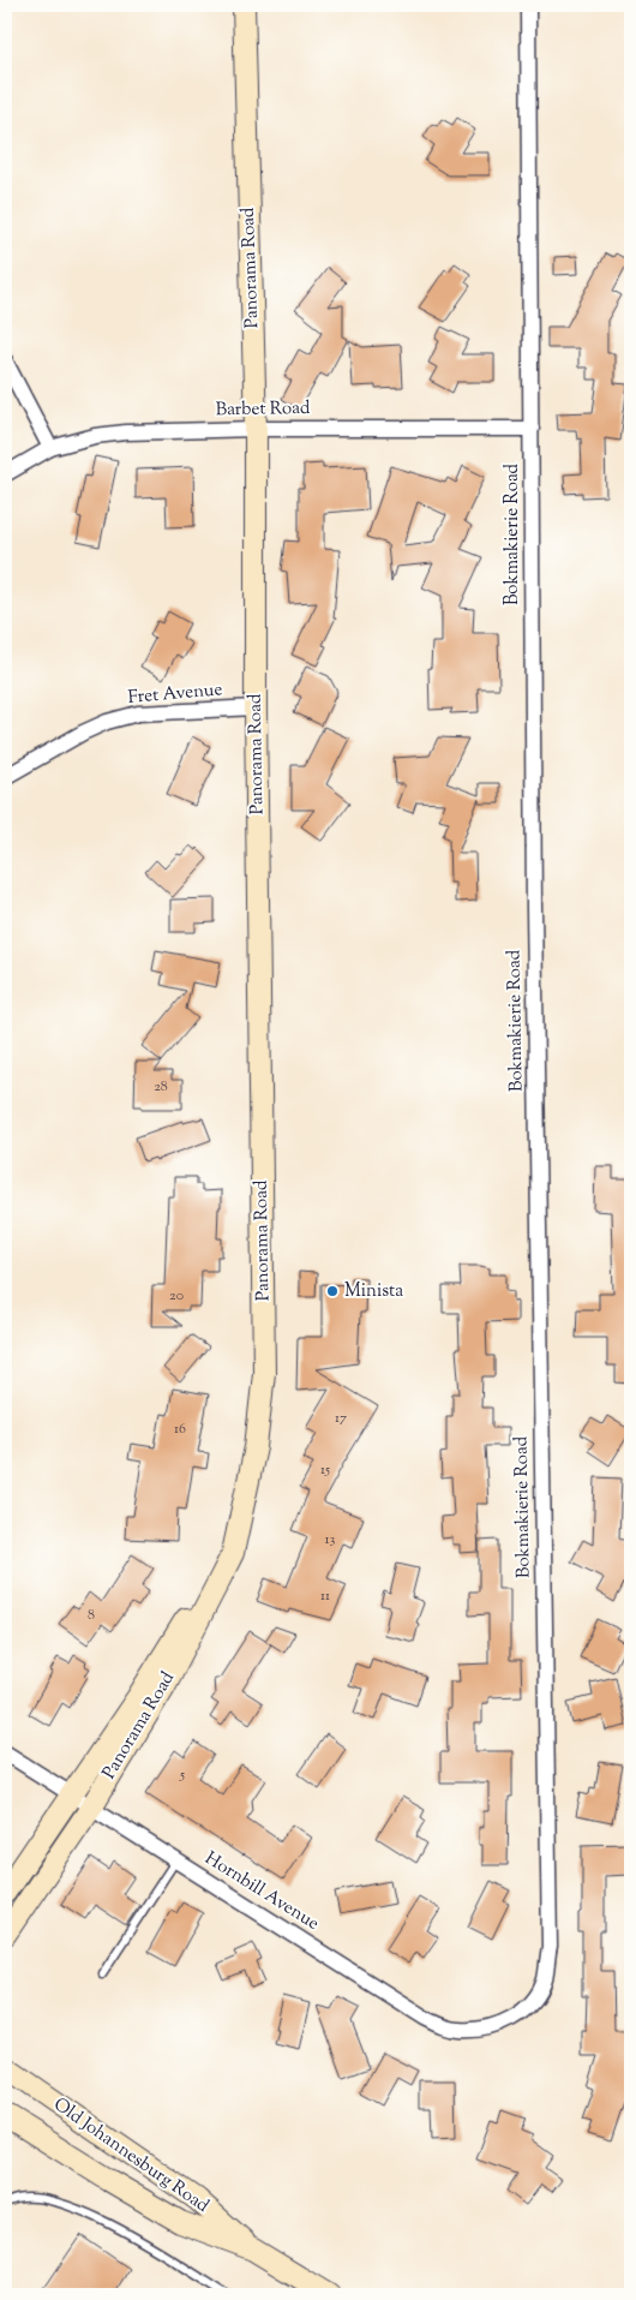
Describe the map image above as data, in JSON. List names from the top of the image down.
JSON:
{
  "streets": {
    "street": [
      "Panorama Road",
      "Barbet Road",
      "Bokmakierie Road",
      "Fret Avenue",
      "Hornbill Avenue",
      "Old Johannesburg Road"
    ]
  },
  "crossings": [
    ["Panorama Road", "Barbet Road"],
    ["Panorama Road", "Fret Avenue"],
    ["Panorama Road", "Hornbill Avenue"],
    ["Barbet Road", "Bokmakierie Road"],
    ["Bokmakierie Road", "Hornbill Avenue"]
  ],
  "places": ["Minista"],
  "house_numbers": [
    "28",
    "20",
    "17",
    "16",
    "15",
    "13",
    "11",
    "8",
    "5"
  ]
}
